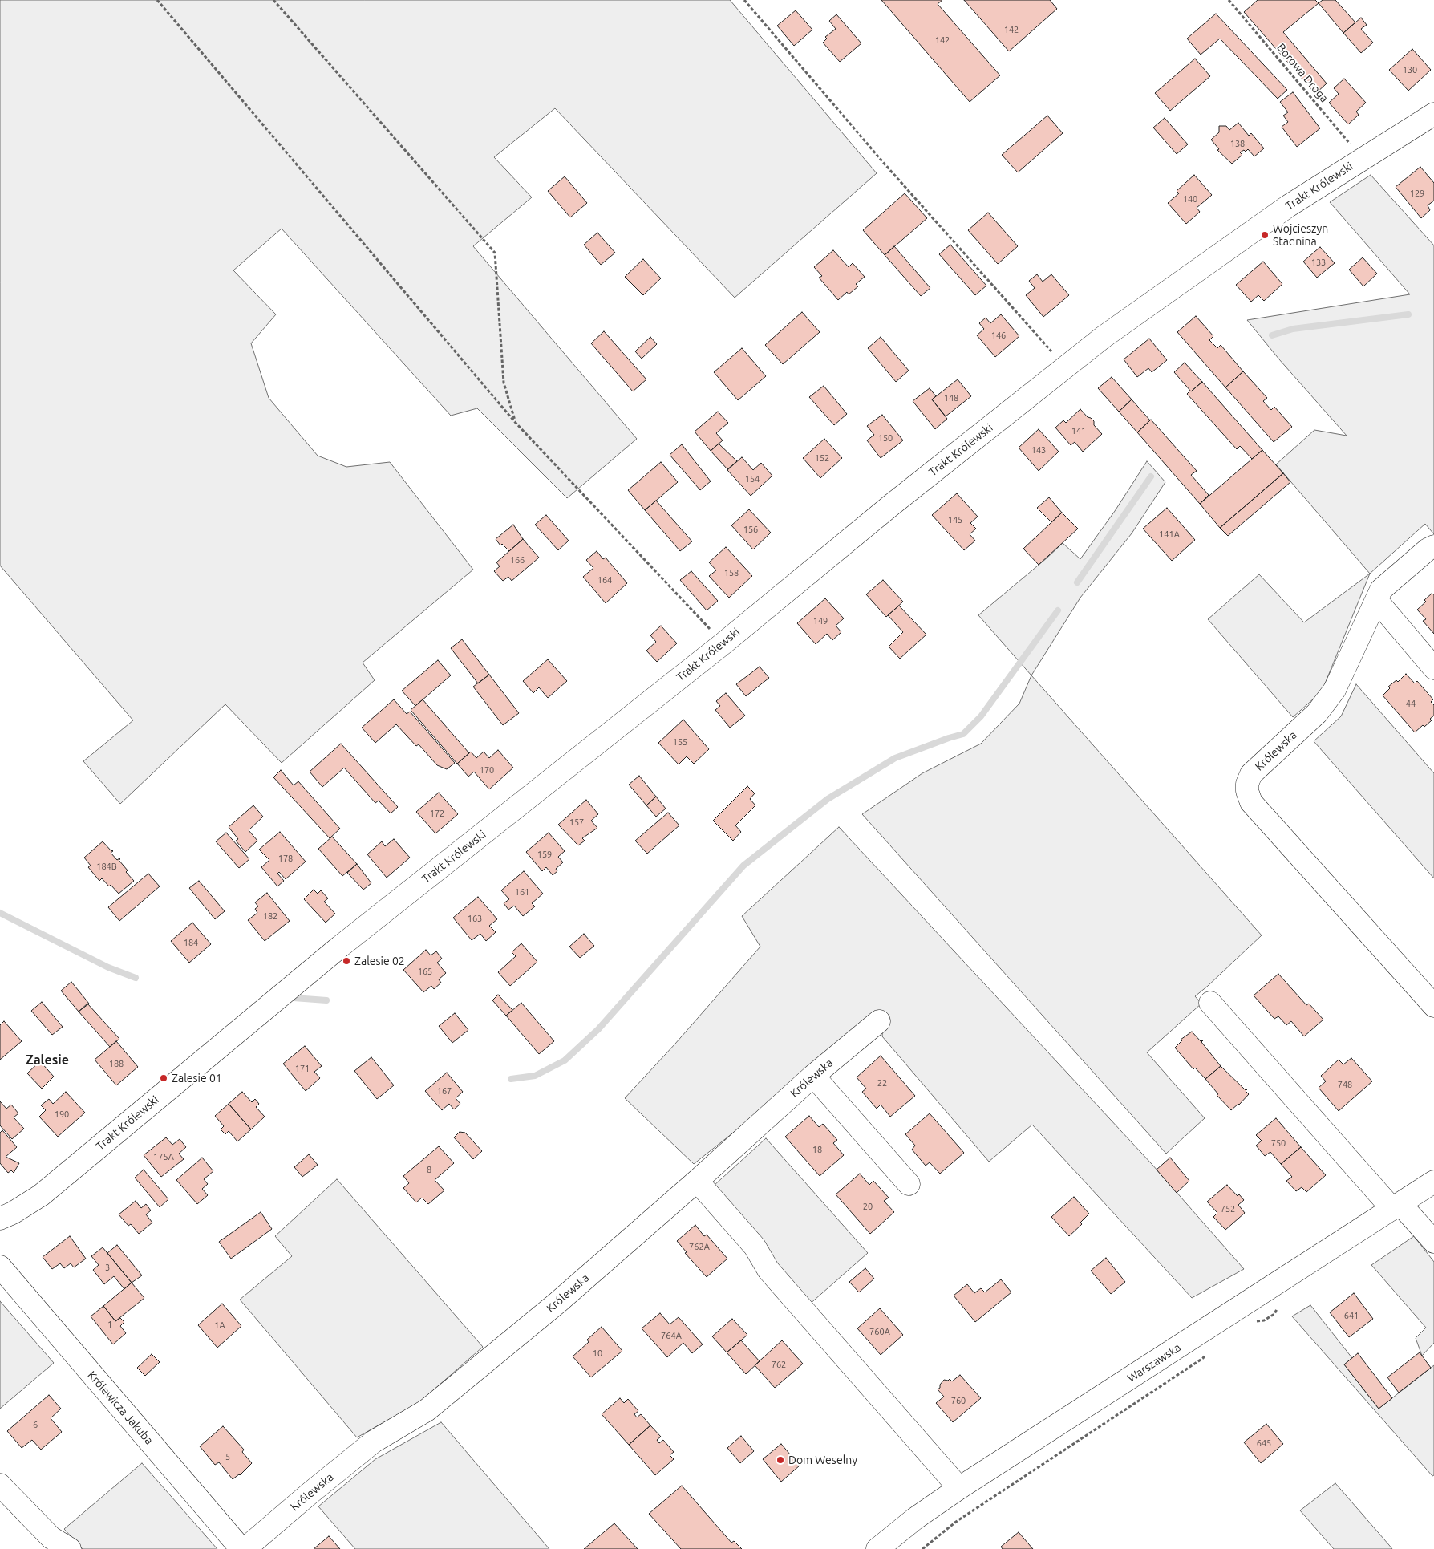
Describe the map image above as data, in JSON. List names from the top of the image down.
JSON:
{
  "streets": {
    "street": [
      "Trakt Królewski",
      "Królewska",
      "Warszawska",
      "Królewicza Jakuba"
    ],
    "path": ["Borowa Droga"]
  },
  "crossings": [
    ["Borowa Droga", "Trakt Królewski"]
  ],
  "districts": ["Zalesie"],
  "places": [
    "Wojcieszyn Stadnina",
    "Zalesie 02",
    "Zalesie 01",
    "Dom Weselny"
  ],
  "house_numbers": [
    "142",
    "142",
    "130",
    "138",
    "129",
    "140",
    "133",
    "146",
    "148",
    "141",
    "150",
    "143",
    "152",
    "154",
    "145",
    "156",
    "141A",
    "166",
    "158",
    "164",
    "149",
    "44",
    "155",
    "170",
    "172",
    "157",
    "159",
    "178",
    "184B",
    "161",
    "182",
    "163",
    "184",
    "165",
    "188",
    "171",
    "22",
    "748",
    "167",
    "190",
    "750",
    "18",
    "175A",
    "8",
    "20",
    "752",
    "762A",
    "3",
    "641",
    "1",
    "1A",
    "760A",
    "764A",
    "10",
    "762",
    "760",
    "6",
    "645",
    "5"
  ]
}
